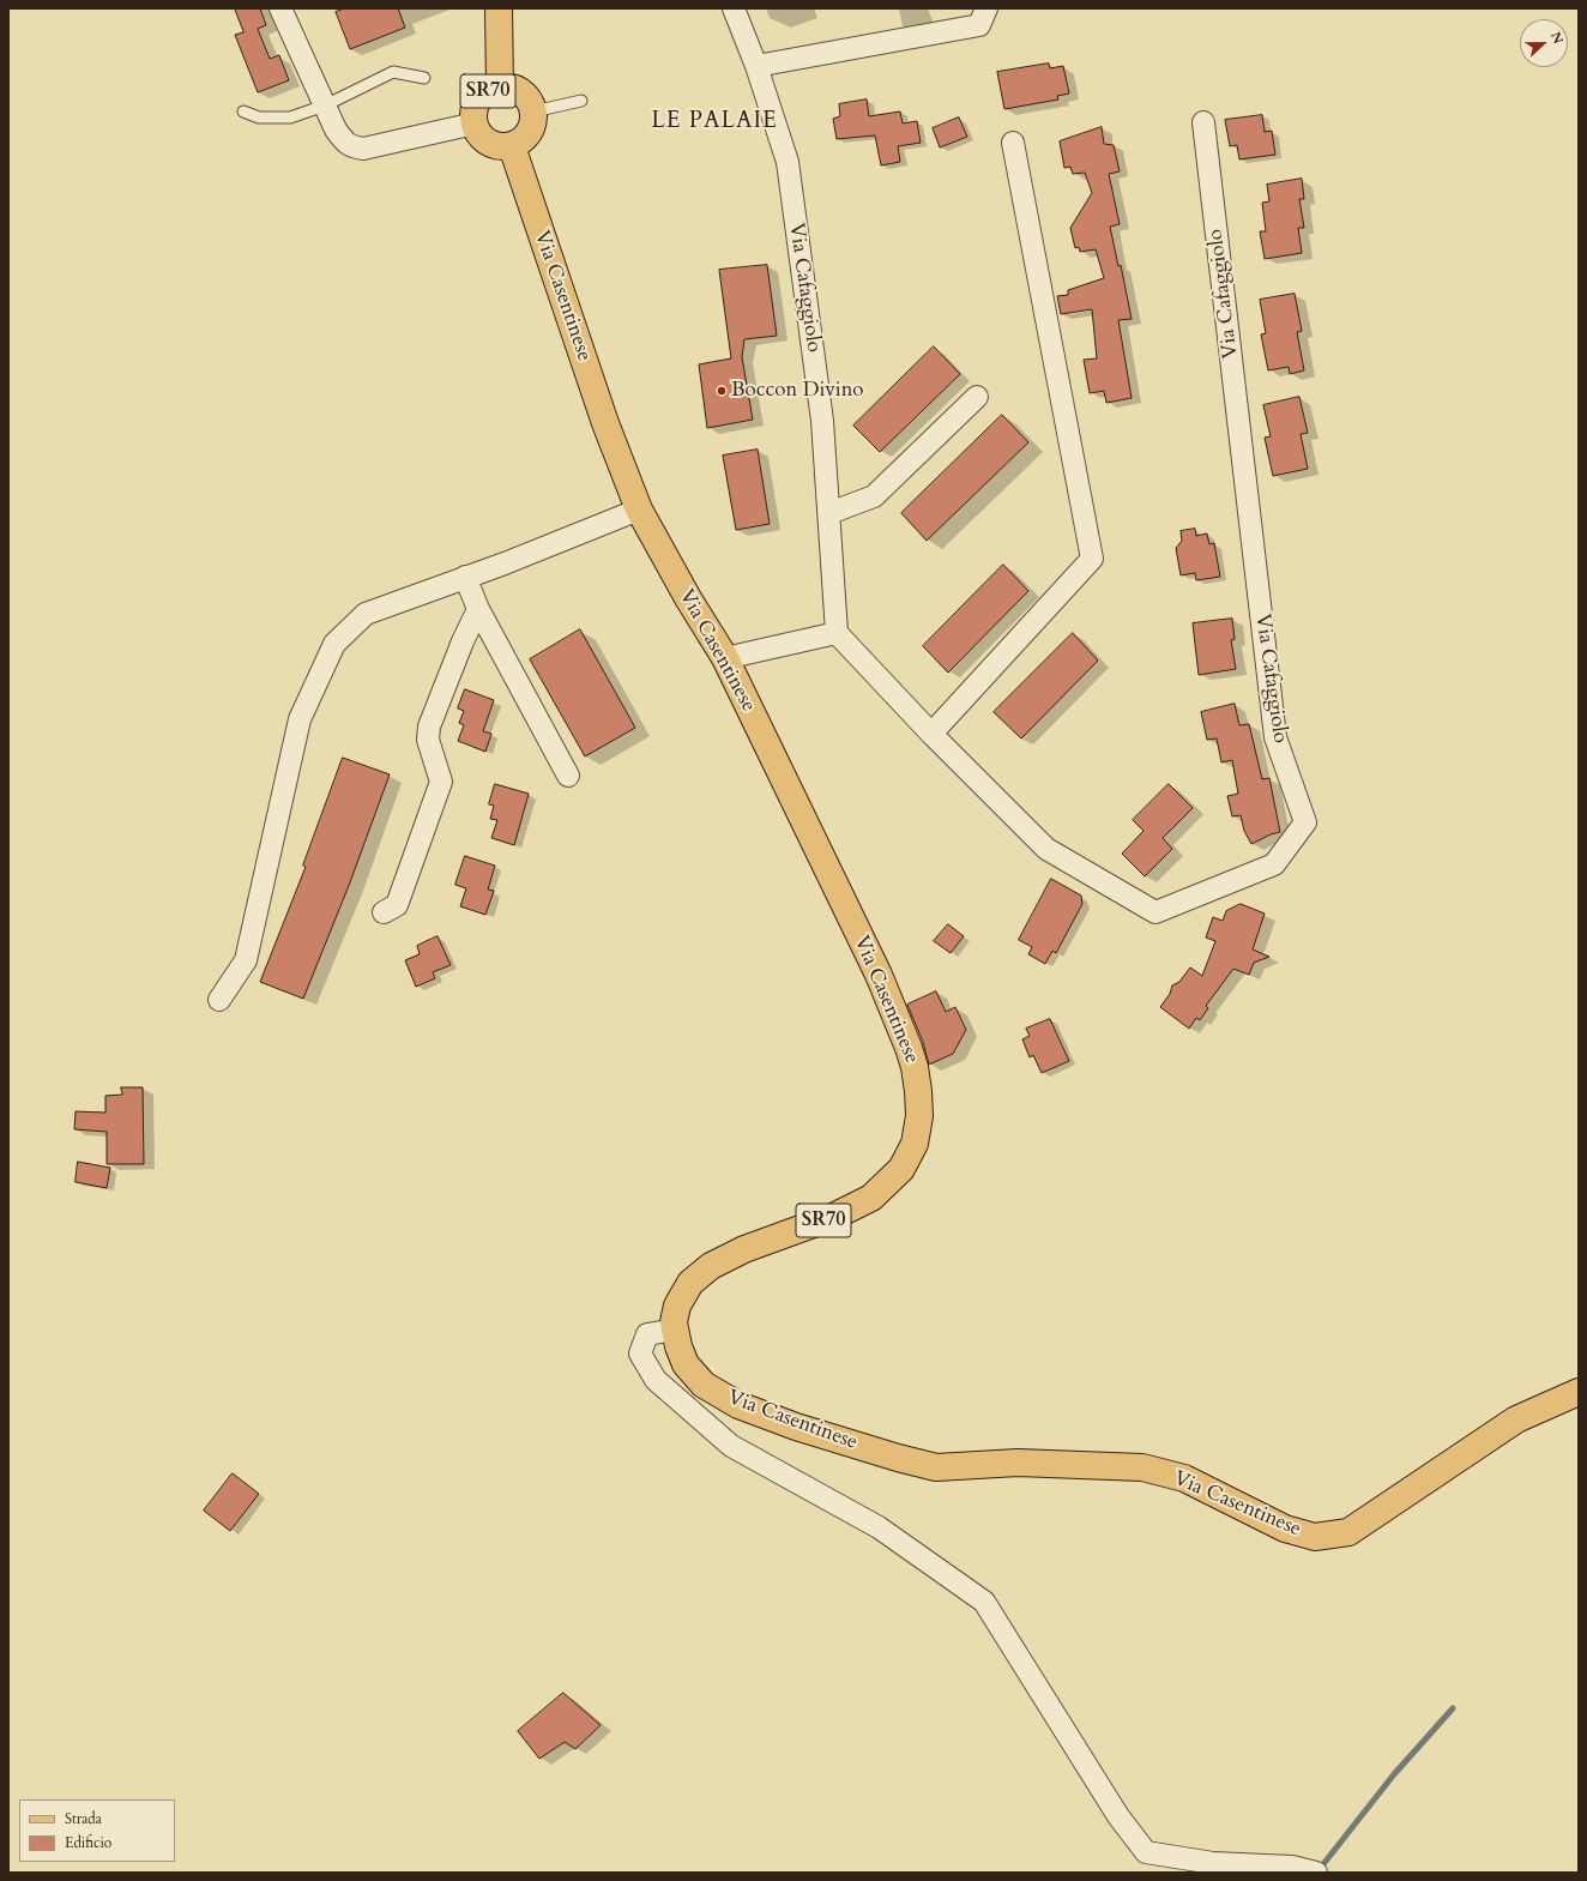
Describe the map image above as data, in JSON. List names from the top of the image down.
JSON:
{
  "streets": {
    "main road": ["SR70", "Via Casentinese"],
    "street": ["Via Cafaggiolo"]
  },
  "crossings": [
    ["SR70", "Via Casentinese"]
  ],
  "districts": ["LE PALAIE"],
  "places": ["Boccon Divino"],
  "legend": ["Strada", "Edificio"],
  "north": "right"
}
